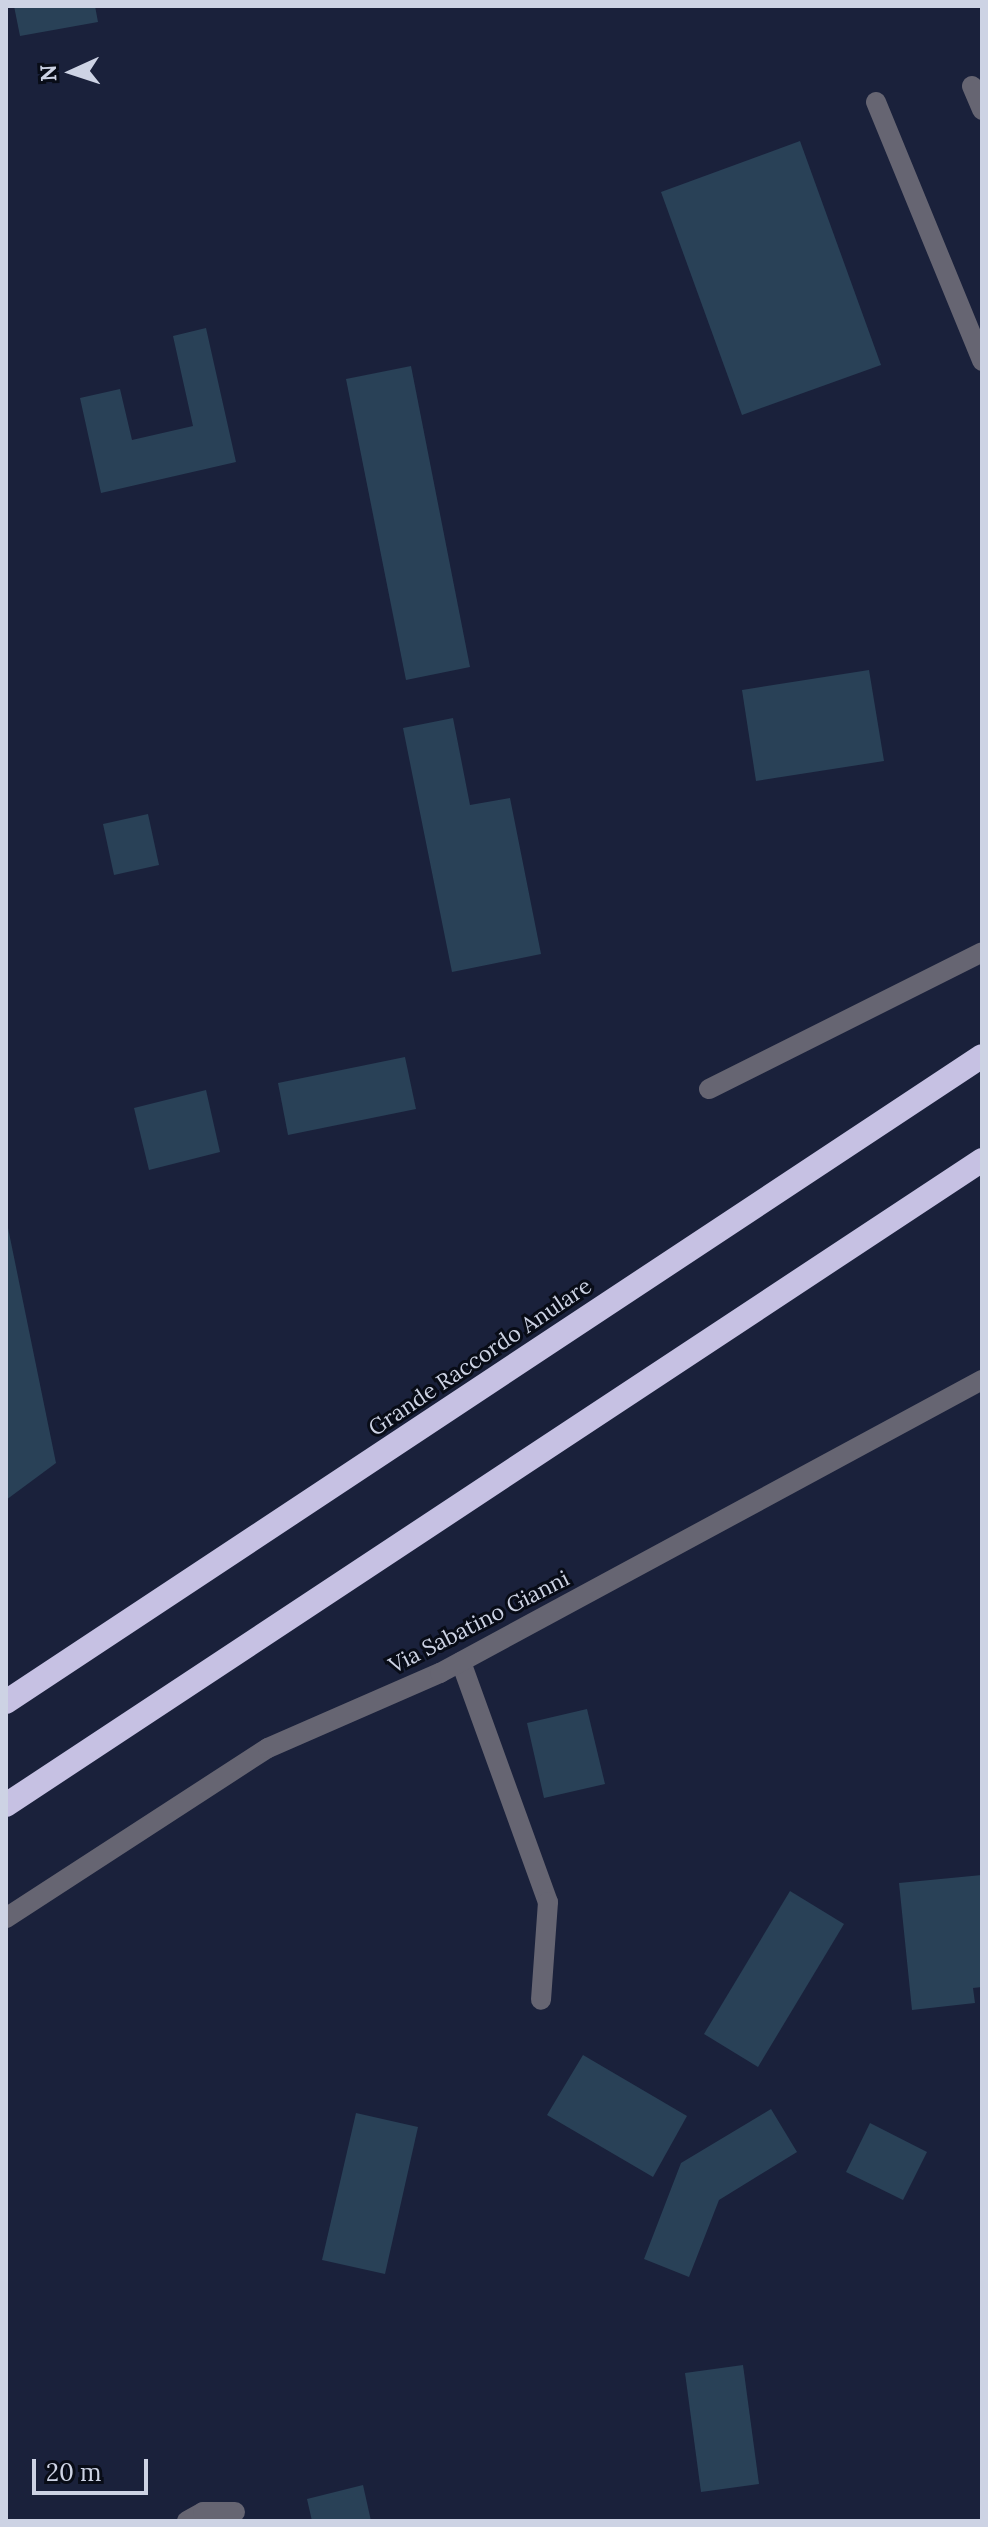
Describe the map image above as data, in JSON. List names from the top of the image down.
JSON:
{
  "streets": {
    "highway": ["Grande Raccordo Anulare"],
    "street": ["Via Sabatino Gianni"]
  },
  "scale_bar": "20 m",
  "north": "left"
}
